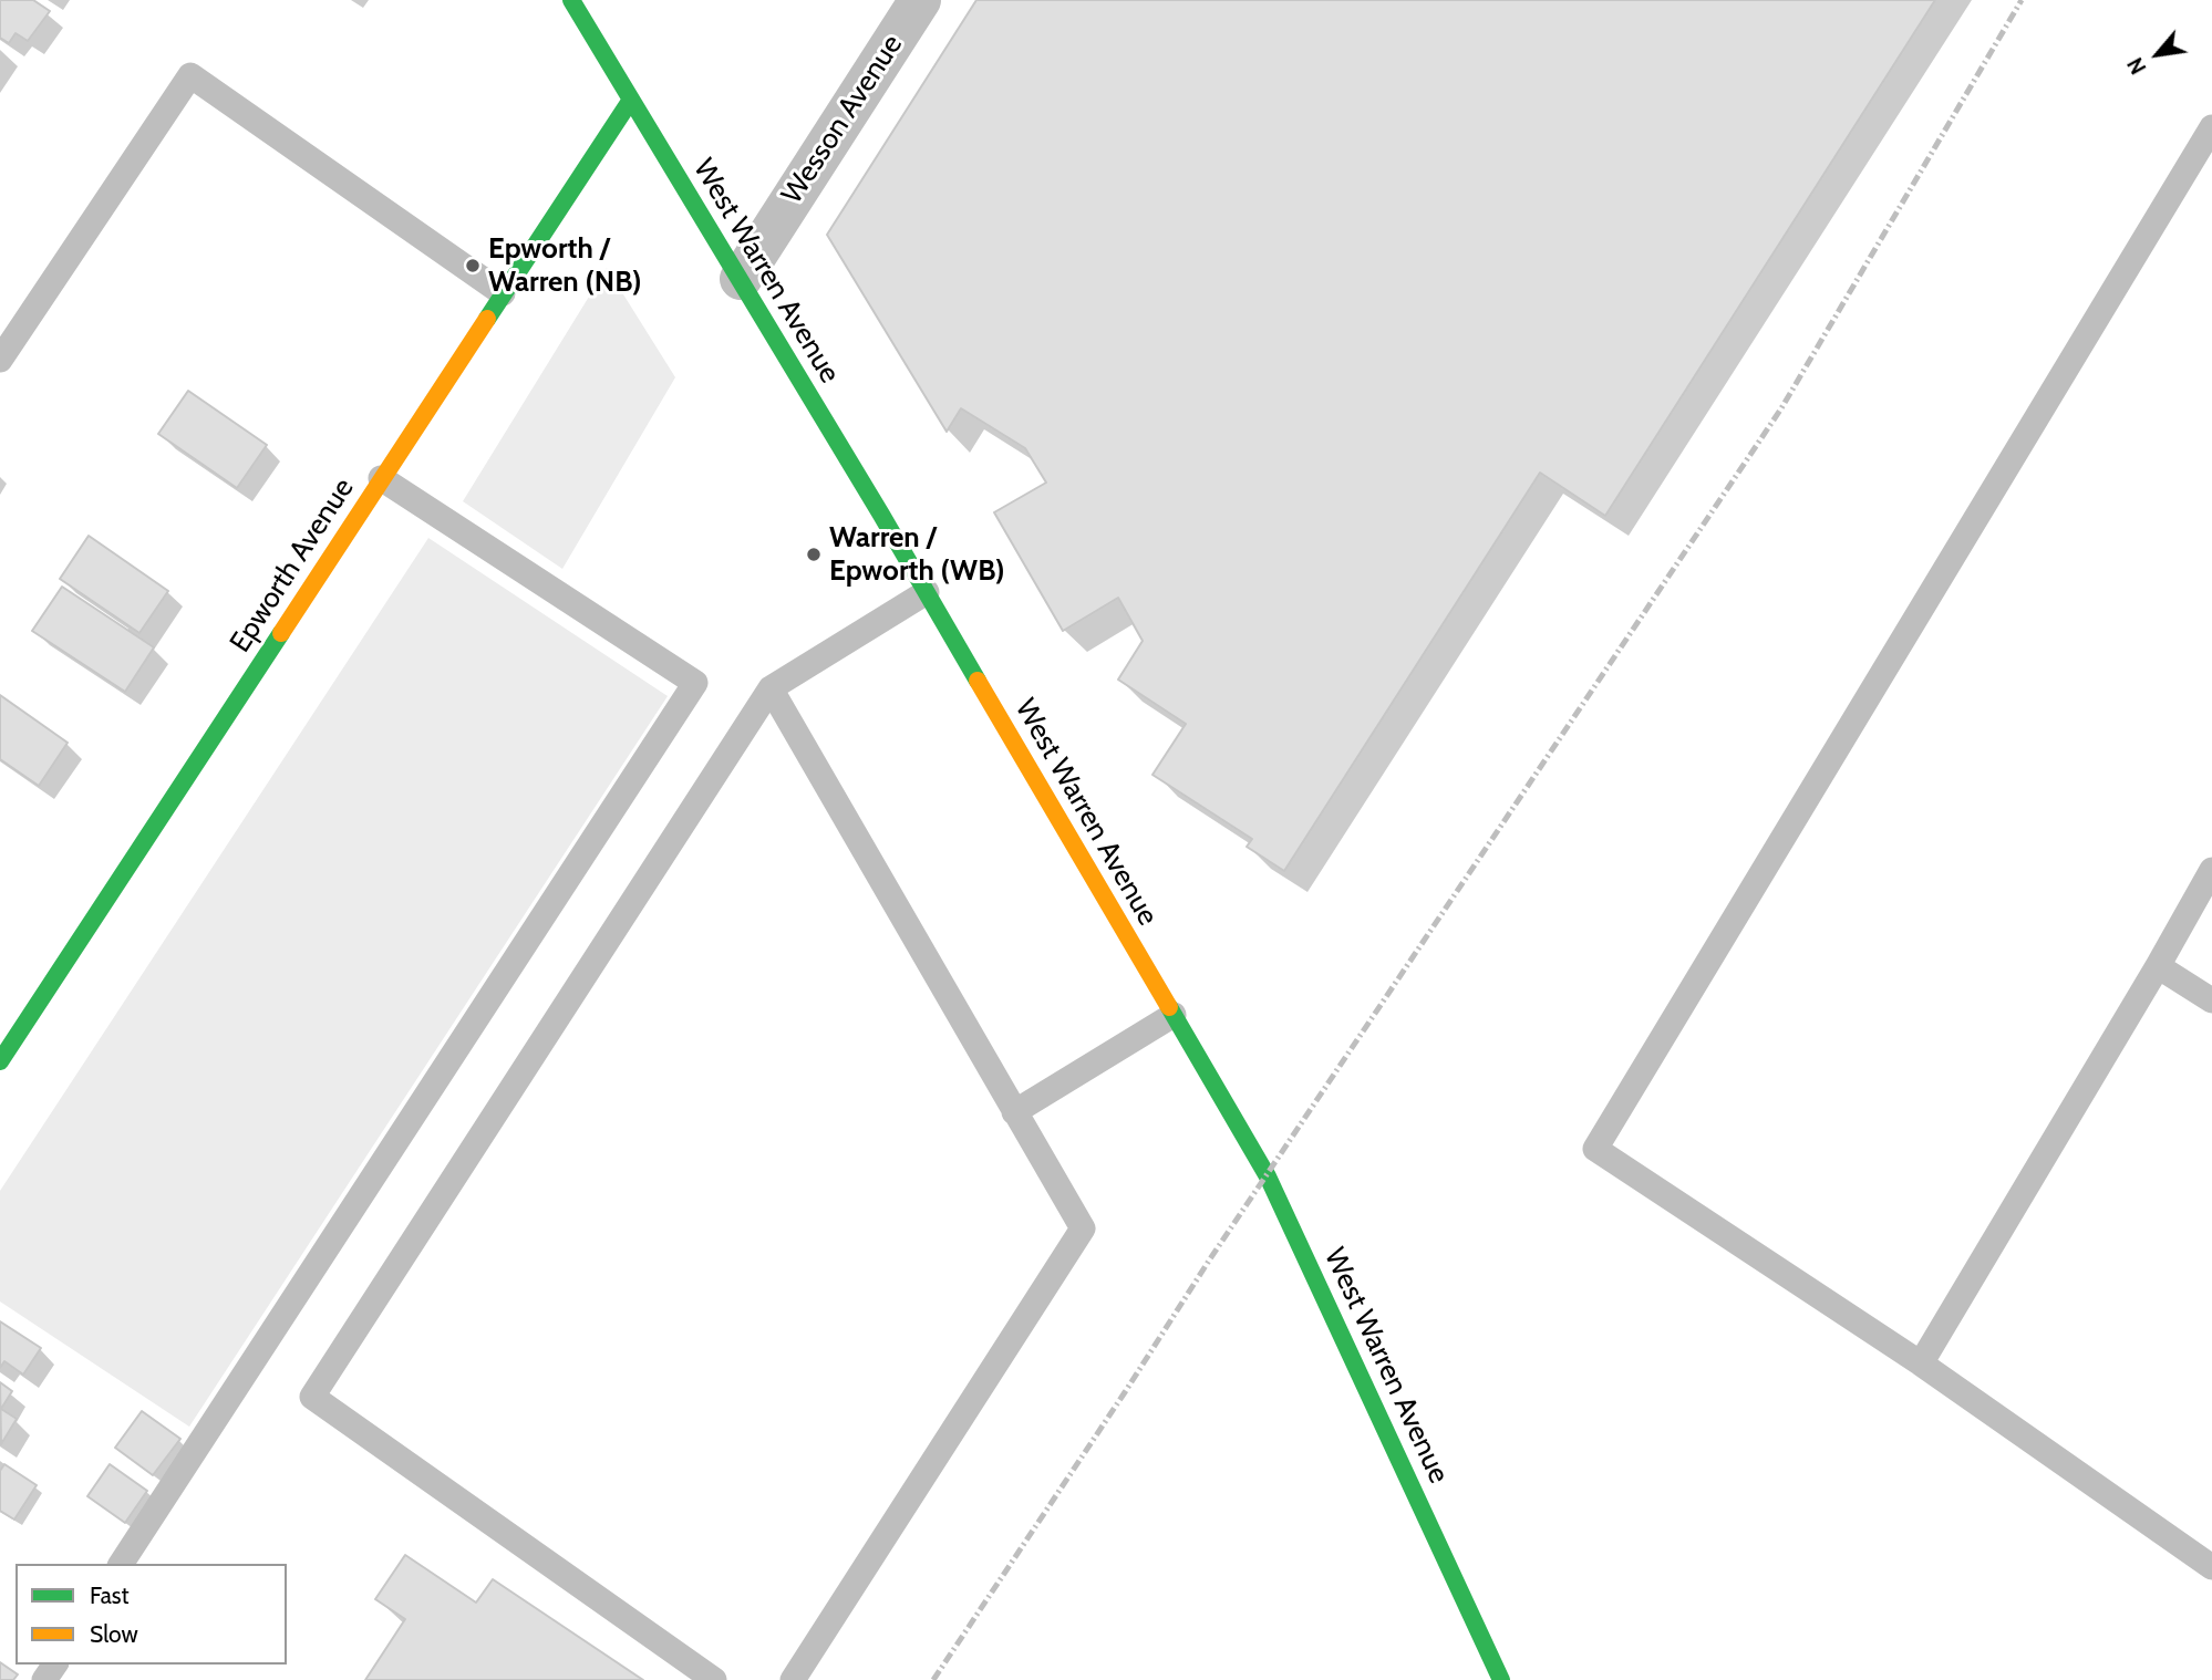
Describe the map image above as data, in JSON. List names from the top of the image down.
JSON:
{
  "streets": {
    "main road": ["West Warren Avenue", "Epworth Avenue"],
    "street": ["Wesson Avenue"]
  },
  "crossings": [
    ["Wesson Avenue", "West Warren Avenue"],
    ["West Warren Avenue", "Epworth Avenue"]
  ],
  "places": ["Epworth / Warren (NB)", "Warren / Epworth (WB)"],
  "legend": ["Fast", "Slow"],
  "north": "bottom left"
}
